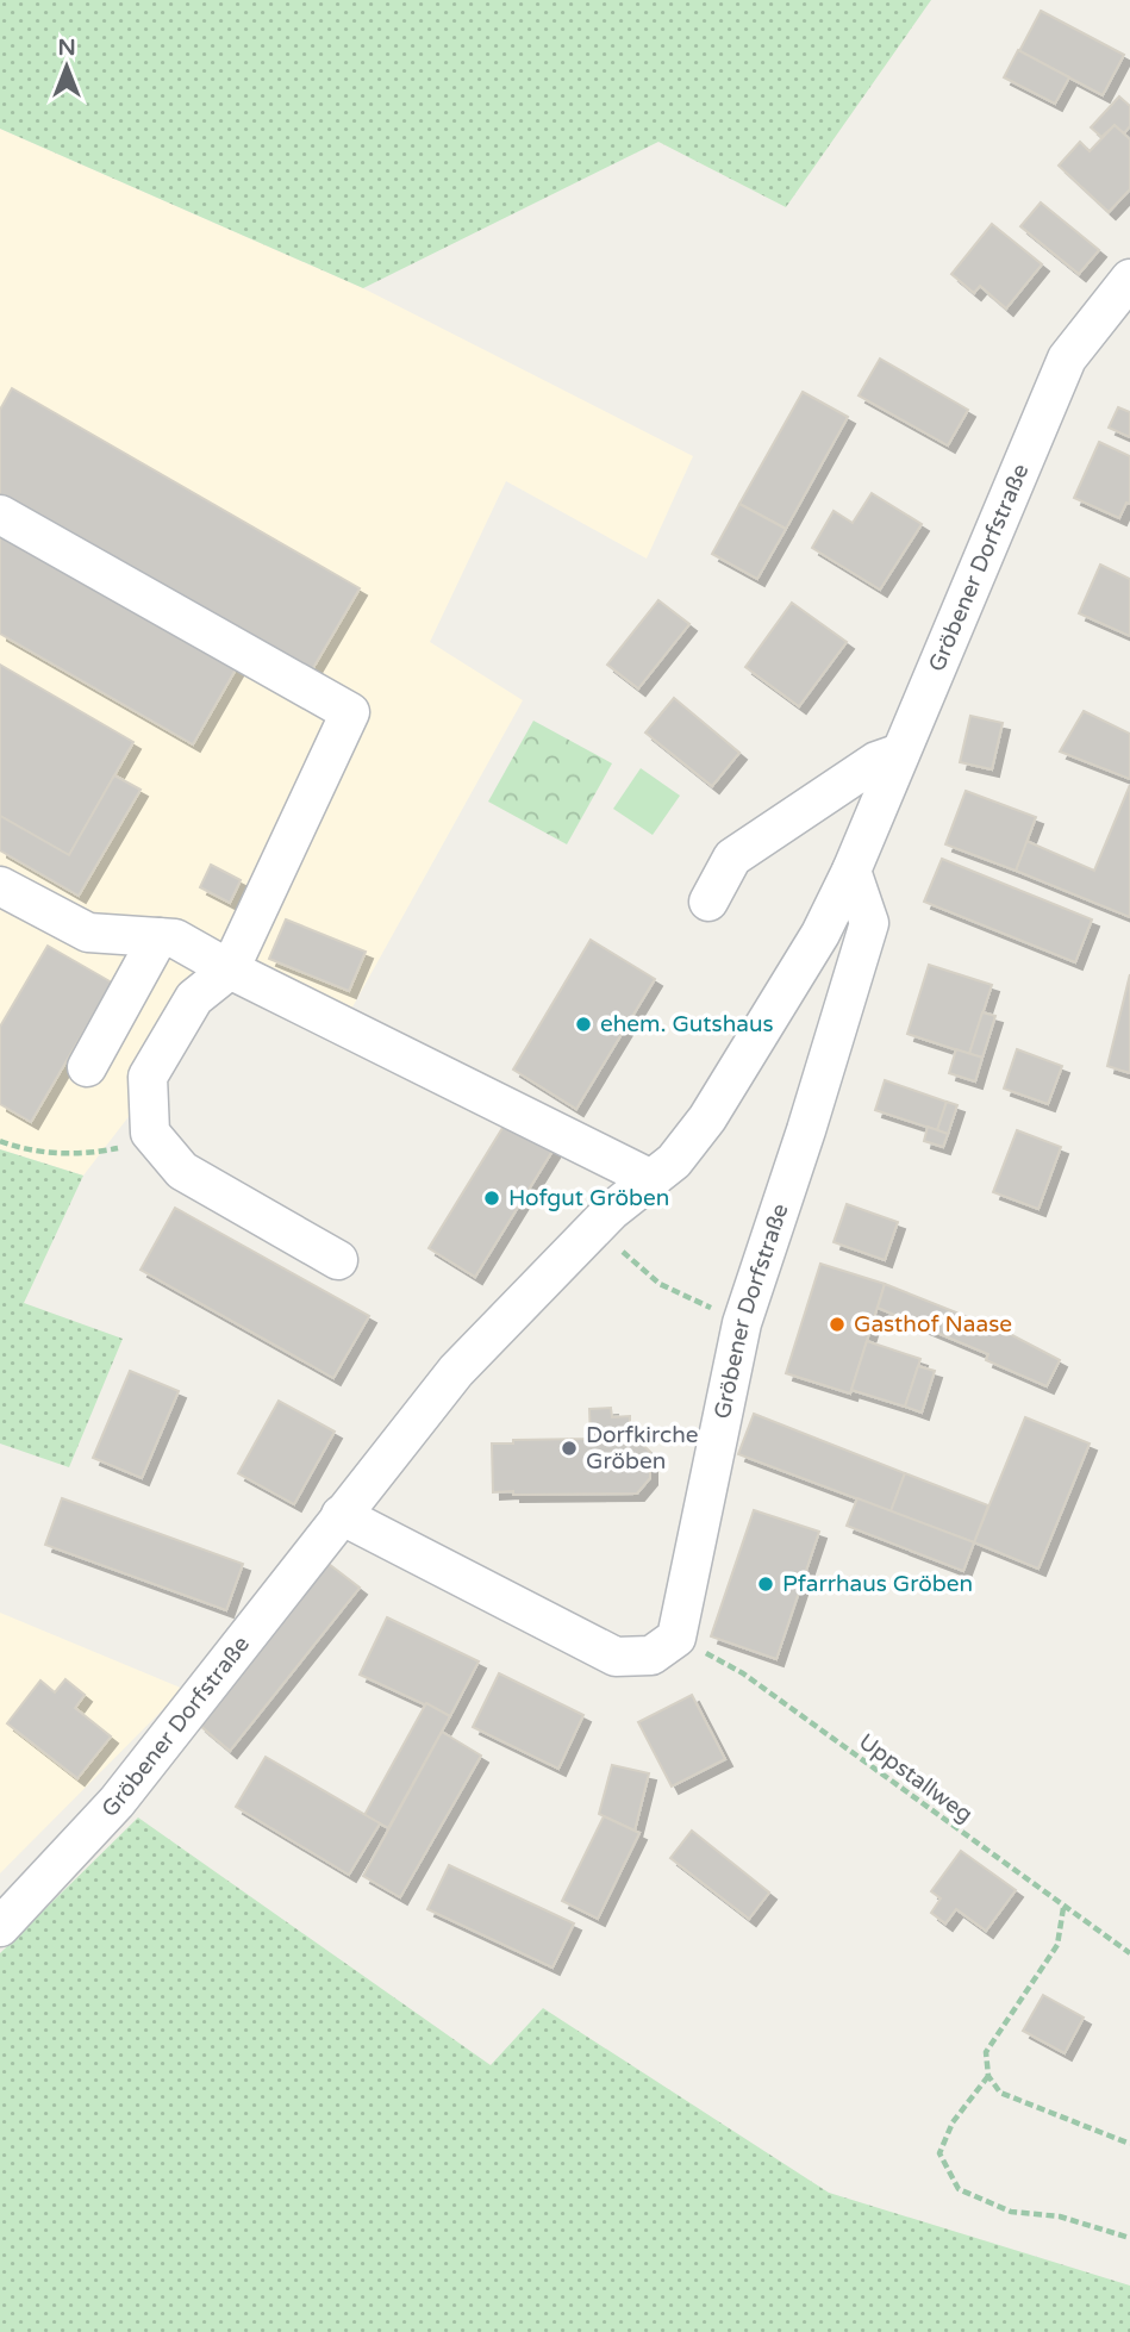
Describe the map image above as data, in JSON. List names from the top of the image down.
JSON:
{
  "streets": {
    "street": ["Gröbener Dorfstraße"],
    "path": ["Uppstallweg"]
  },
  "crossings": [
    ["Gröbener Dorfstraße", "Uppstallweg"]
  ],
  "places": [
    "ehem. Gutshaus",
    "Hofgut Gröben",
    "Gasthof Naase",
    "Dorfkirche Gröben",
    "Pfarrhaus Gröben"
  ],
  "north": "top"
}
